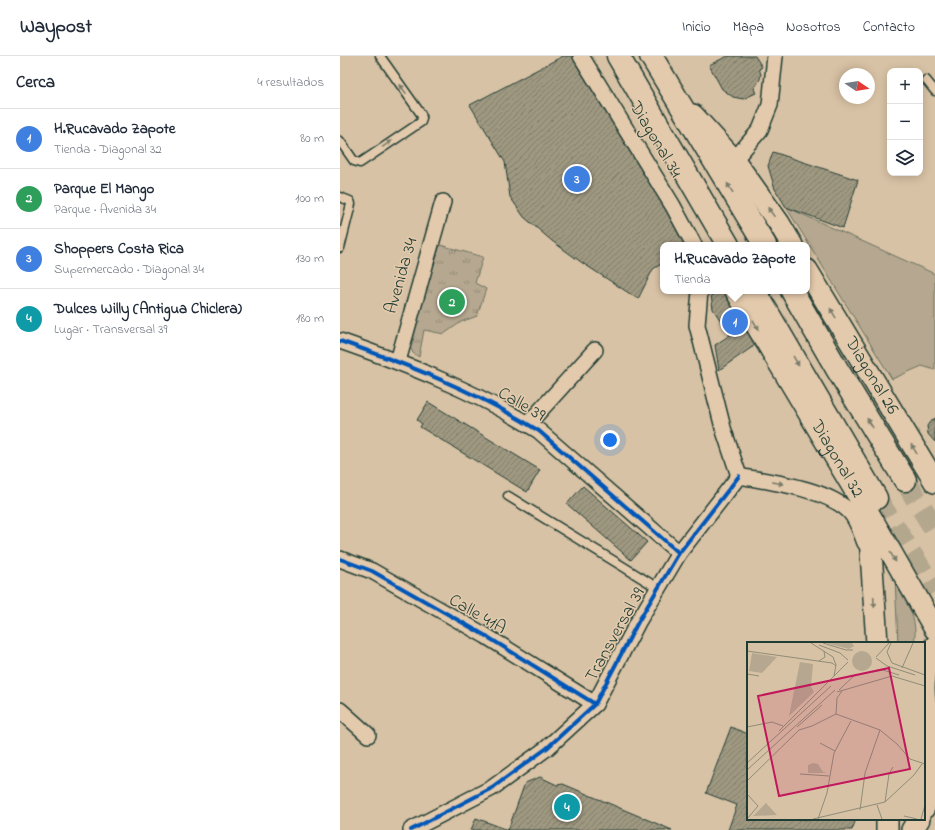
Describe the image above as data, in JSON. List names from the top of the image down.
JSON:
{
  "streets": {
    "main road": ["Diagonal 26", "Diagonal 32"],
    "street": [
      "Diagonal 34",
      "Avenida 34",
      "Calle 39",
      "Calle 41A",
      "Transversal 39"
    ]
  },
  "crossings": [
    ["Avenida 34", "Calle 39"],
    ["Calle 39", "Transversal 39"],
    ["Calle 41A", "Transversal 39"]
  ],
  "one_way": ["Diagonal 26", "Diagonal 32"],
  "north": "right",
  "page": {
    "header": "Waypost",
    "nav": [
      "Inicio",
      "Mapa",
      "Nosotros",
      "Contacto"
    ],
    "heading": ["Cerca", "4 resultados"],
    "map_buttons": ["+", "−"],
    "list": [
      {
        "mark": "1",
        "name": "H.Rucavado Zapote",
        "note": "Tienda · Diagonal 32",
        "value": "80 m"
      },
      {
        "mark": "2",
        "name": "Parque El Mango",
        "note": "Parque · Avenida 34",
        "value": "100 m"
      },
      {
        "mark": "3",
        "name": "Shoppers Costa Rica",
        "note": "Supermercado · Diagonal 34",
        "value": "130 m"
      },
      {
        "mark": "4",
        "name": "Dulces Willy (Antigua Chiclera)",
        "note": "Lugar · Transversal 39",
        "value": "180 m"
      }
    ],
    "pins": [
      "3",
      "2",
      "1",
      "4"
    ],
    "popup": ["H.Rucavado Zapote", "Tienda"]
  }
}
